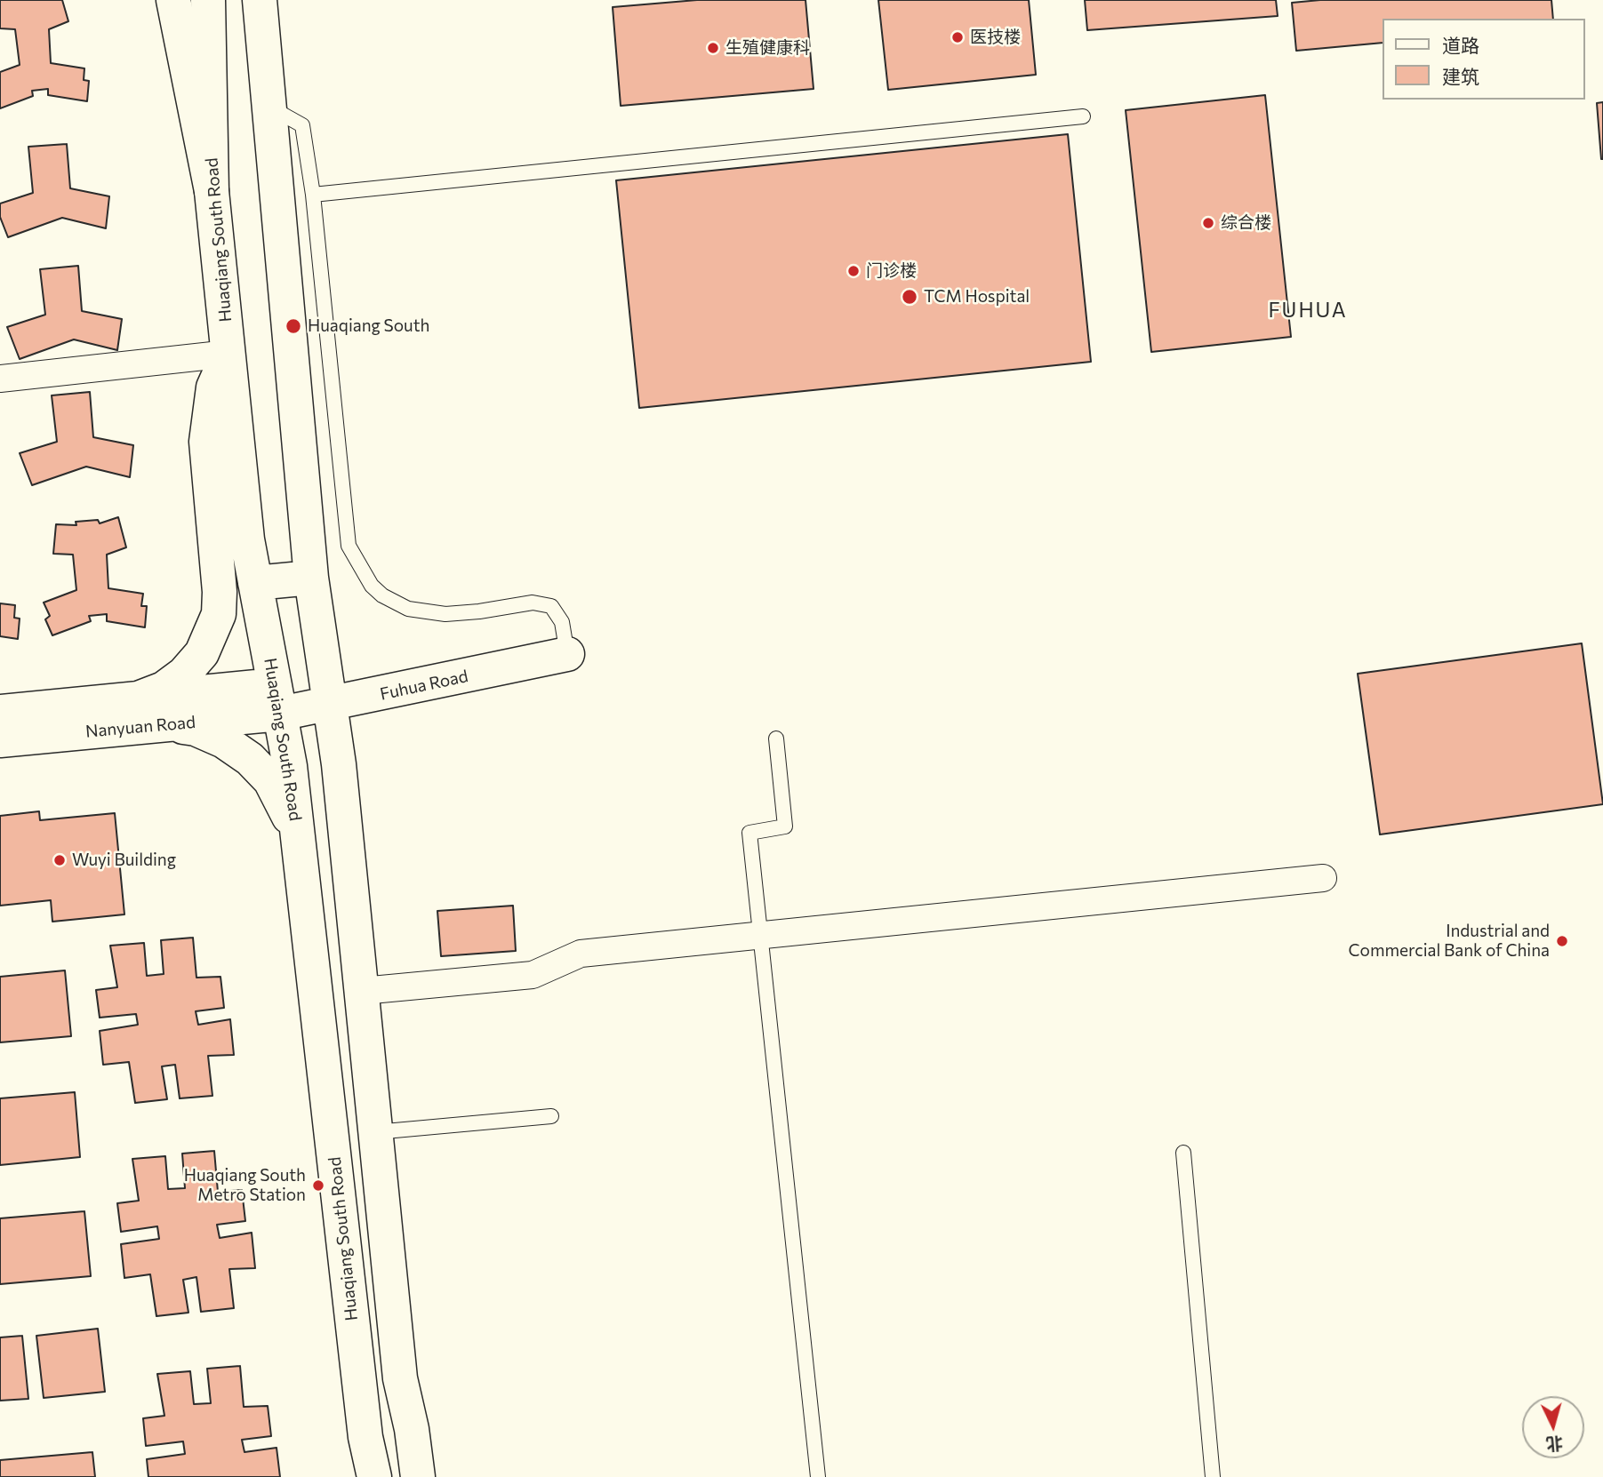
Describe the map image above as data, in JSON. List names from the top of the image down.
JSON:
{
  "streets": {
    "main road": ["Huaqiang South Road", "Fuhua Road", "Nanyuan Road"]
  },
  "crossings": [
    ["Huaqiang South Road", "Fuhua Road"],
    ["Huaqiang South Road", "Nanyuan Road"],
    ["Fuhua Road", "Nanyuan Road"]
  ],
  "districts": ["FUHUA"],
  "places": [
    "医技楼",
    "生殖健康科",
    "综合楼",
    "门诊楼",
    "TCM Hospital",
    "Huaqiang South",
    "Wuyi Building",
    "Industrial and Commercial Bank of China",
    "Huaqiang South Metro Station"
  ],
  "legend": ["道路", "建筑"],
  "north": "bottom"
}
